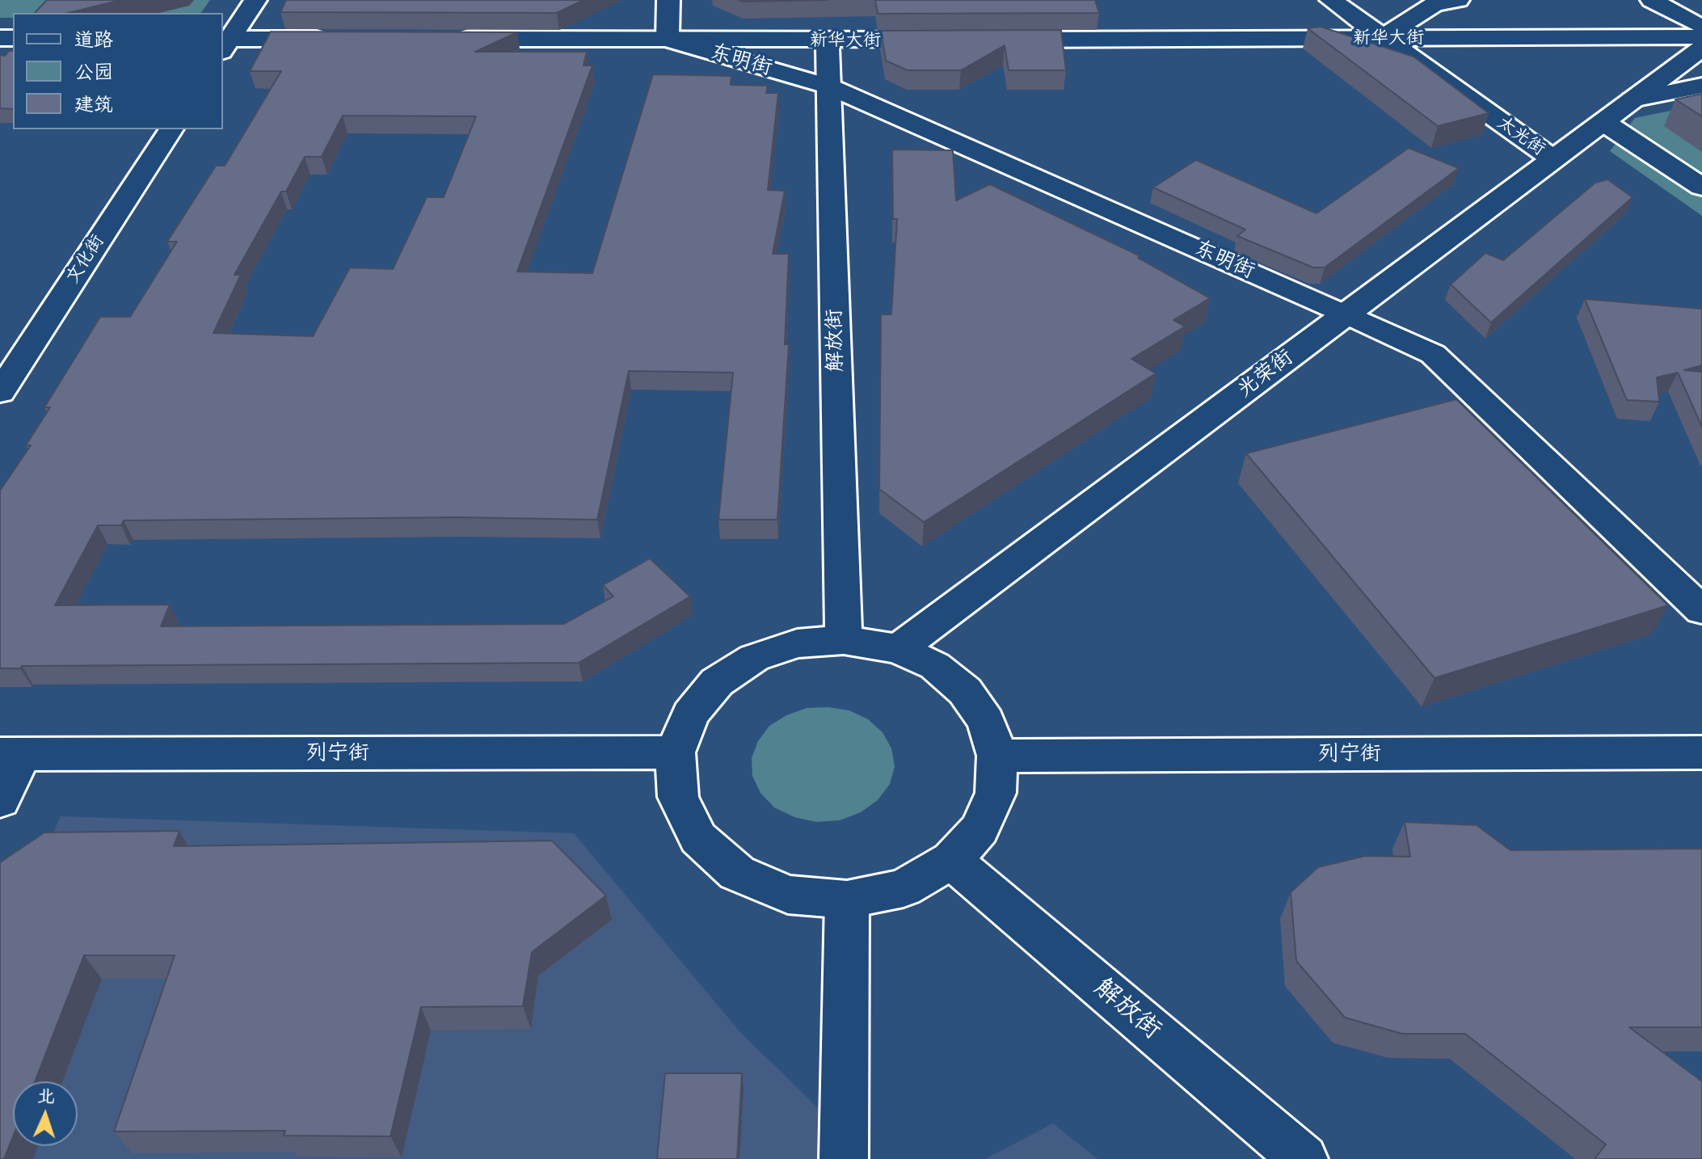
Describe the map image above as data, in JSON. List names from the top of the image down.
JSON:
{
  "streets": {
    "street": [
      "新华大街",
      "东明街",
      "太光街",
      "文化街",
      "解放街",
      "光荣街",
      "列宁街"
    ]
  },
  "crossings": [
    ["新华大街", "东明街"],
    ["新华大街", "太光街"],
    ["新华大街", "解放街"],
    ["东明街", "解放街"],
    ["东明街", "光荣街"],
    ["太光街", "光荣街"]
  ],
  "legend": ["道路", "公园", "建筑"],
  "north": "top"
}
